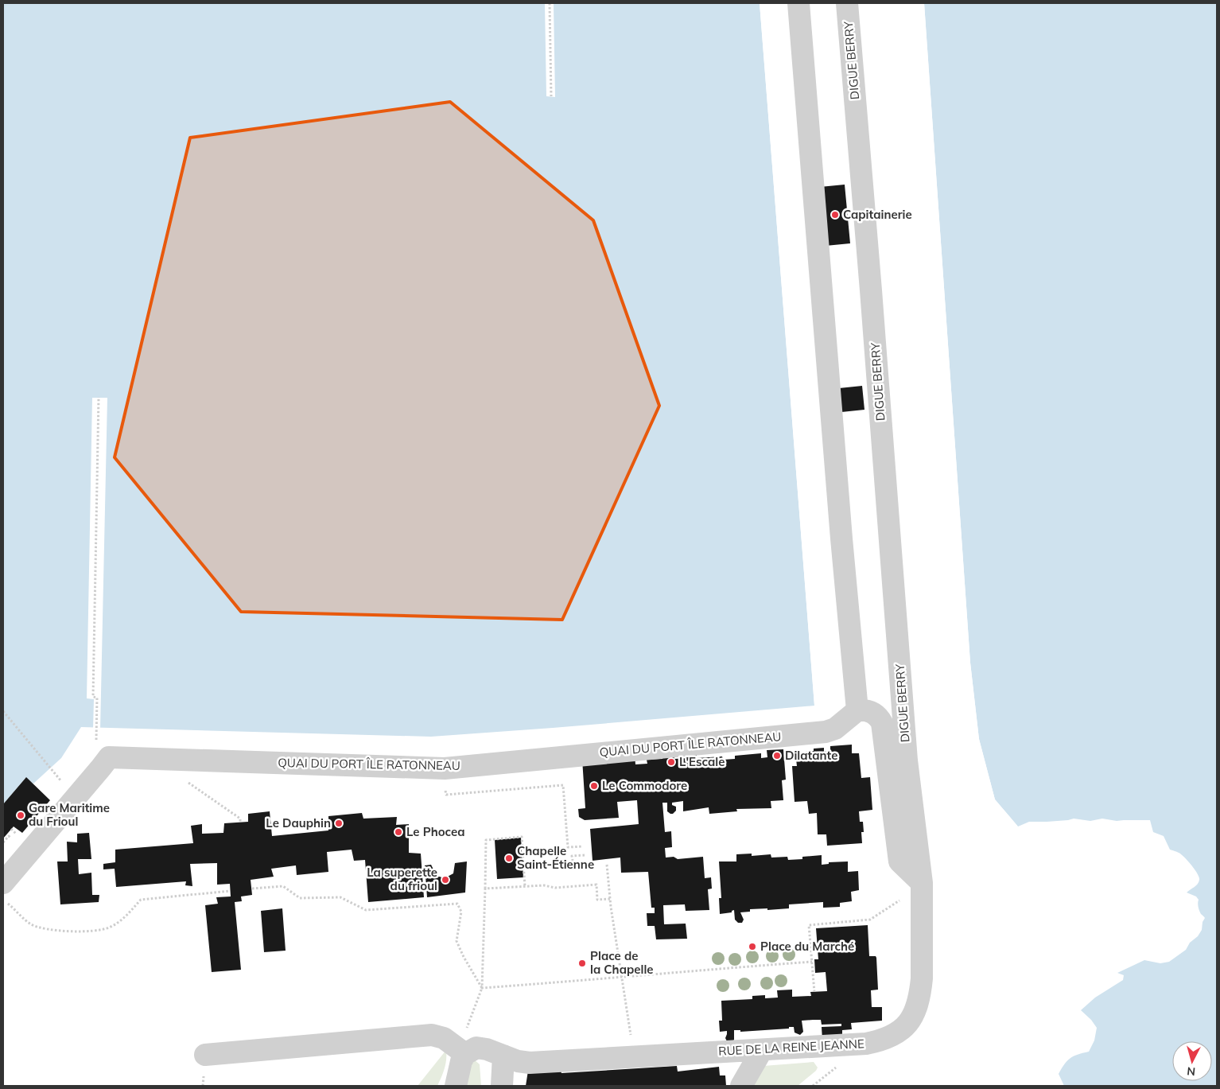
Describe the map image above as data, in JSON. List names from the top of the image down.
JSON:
{
  "streets": {
    "street": ["DIGUE BERRY", "QUAI DU PORT ÎLE RATONNEAU", "RUE DE LA REINE JEANNE"]
  },
  "crossings": [
    ["DIGUE BERRY", "RUE DE LA REINE JEANNE"]
  ],
  "places": [
    "Capitainerie",
    "Dilatante",
    "L'Escale",
    "Le Commodore",
    "Gare Maritime du Frioul",
    "Le Dauphin",
    "Le Phocea",
    "Chapelle Saint-Étienne",
    "La superette du frioul",
    "Place du Marché",
    "Place de la Chapelle"
  ],
  "north": "bottom"
}
